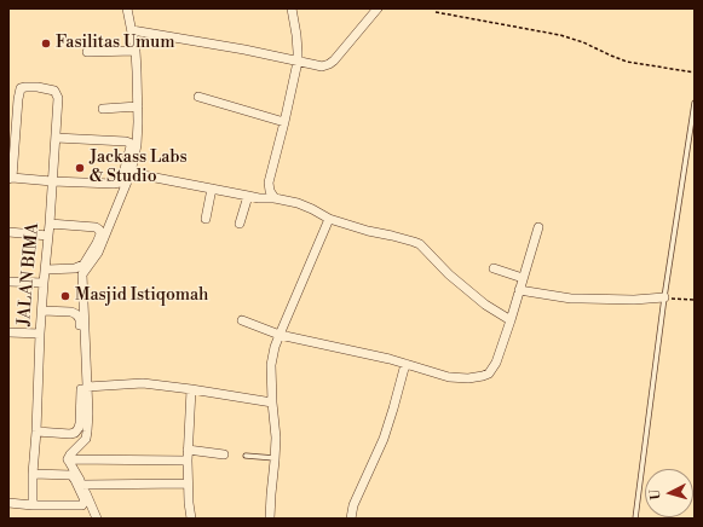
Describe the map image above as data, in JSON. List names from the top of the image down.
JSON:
{
  "streets": {
    "street": ["JALAN BIMA"]
  },
  "places": ["Fasilitas Umum", "Jackass Labs & Studio", "Masjid Istiqomah"],
  "north": "left"
}
